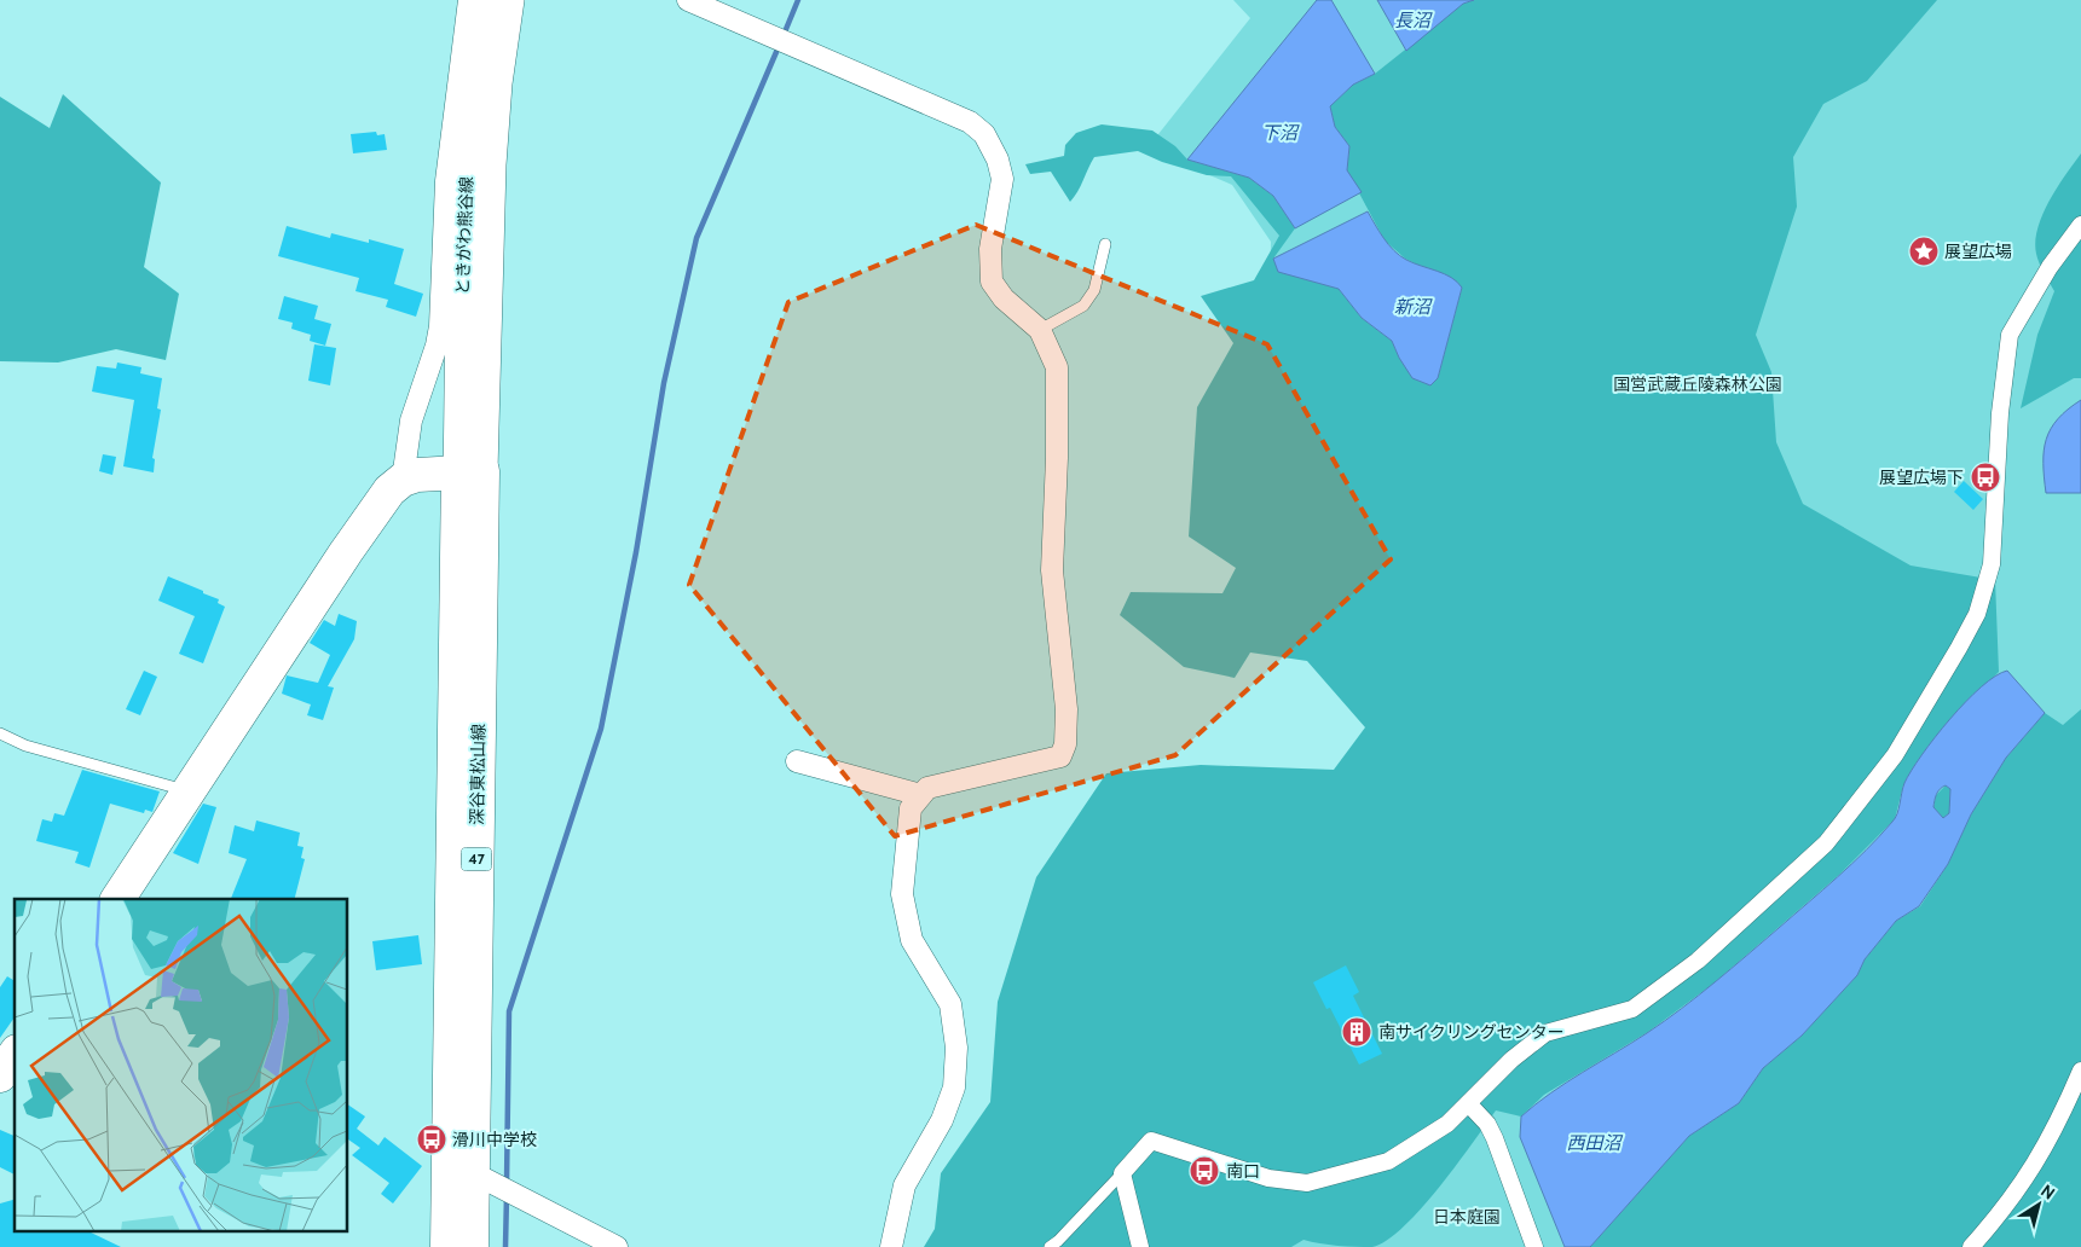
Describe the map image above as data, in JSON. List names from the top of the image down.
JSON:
{
  "streets": {
    "main road": ["ときがわ熊谷線", "深谷東松山線", "47"]
  },
  "crossings": [
    ["ときがわ熊谷線", "深谷東松山線"]
  ],
  "water": [
    "長沼",
    "下沼",
    "新沼",
    "西田沼"
  ],
  "parks": ["国営武蔵丘陵森林公園", "日本庭園"],
  "places": {
    "place": ["展望広場"],
    "bus stop": ["展望広場下", "滑川中学校", "南口"],
    "building": ["南サイクリングセンター"]
  },
  "north": "top right"
}
